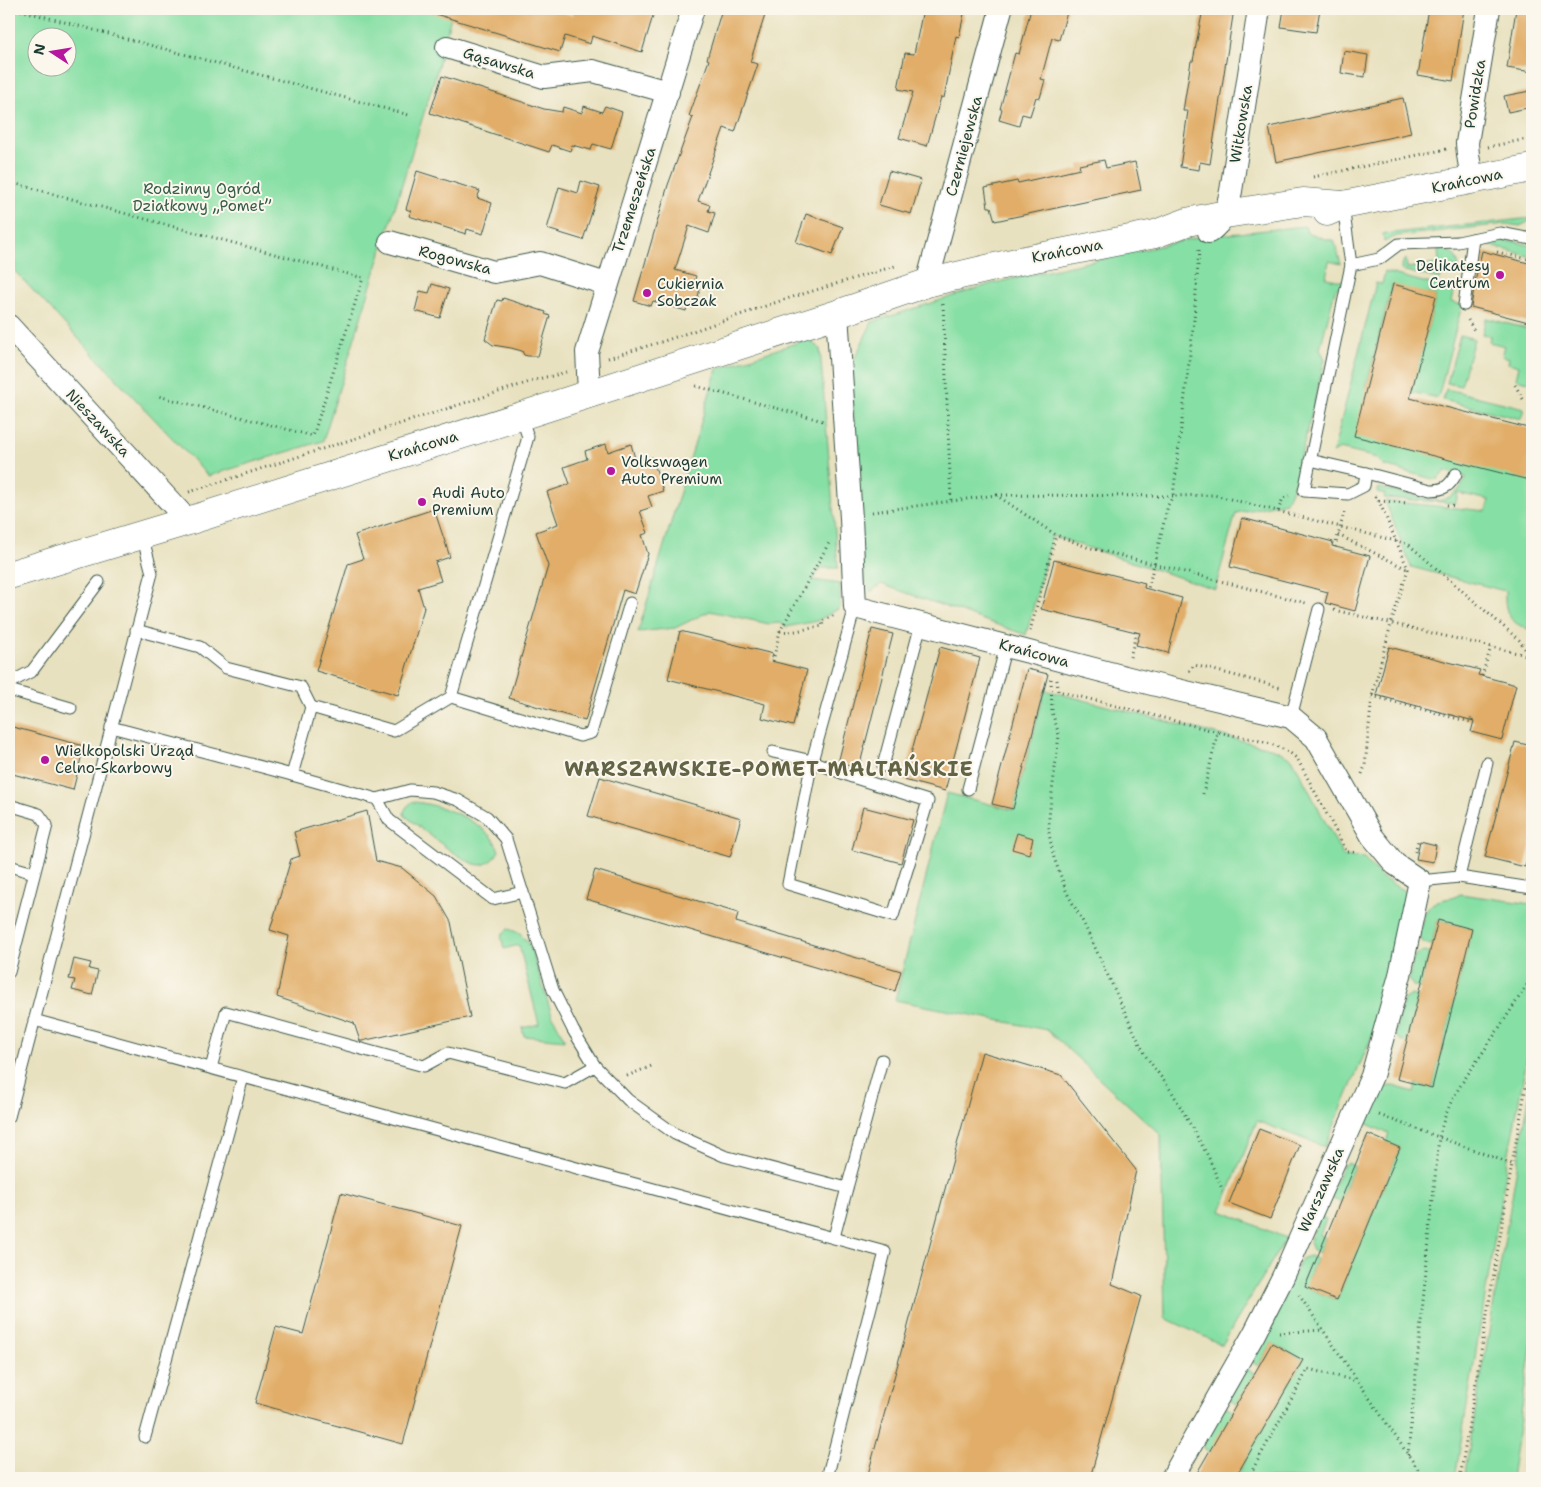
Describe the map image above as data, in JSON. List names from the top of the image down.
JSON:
{
  "streets": {
    "street": [
      "Gąsawska",
      "Powidzka",
      "Witkowska",
      "Czerniejewska",
      "Krańcowa",
      "Trzemeszeńska",
      "Rogowska",
      "Nieszawska",
      "Warszawska"
    ]
  },
  "crossings": [
    ["Gąsawska", "Trzemeszeńska"],
    ["Powidzka", "Krańcowa"],
    ["Witkowska", "Krańcowa"],
    ["Czerniejewska", "Krańcowa"],
    ["Krańcowa", "Trzemeszeńska"],
    ["Krańcowa", "Nieszawska"],
    ["Krańcowa", "Warszawska"],
    ["Trzemeszeńska", "Rogowska"]
  ],
  "districts": ["WARSZAWSKIE-POMET-MALTAŃSKIE"],
  "parks": ["Rodzinny Ogród Działkowy „Pomet”"],
  "places": [
    "Delikatesy Centrum",
    "Cukiernia Sobczak",
    "Volkswagen Auto Premium",
    "Audi Auto Premium",
    "Wielkopolski Urząd Celno-Skarbowy"
  ],
  "north": "left"
}
